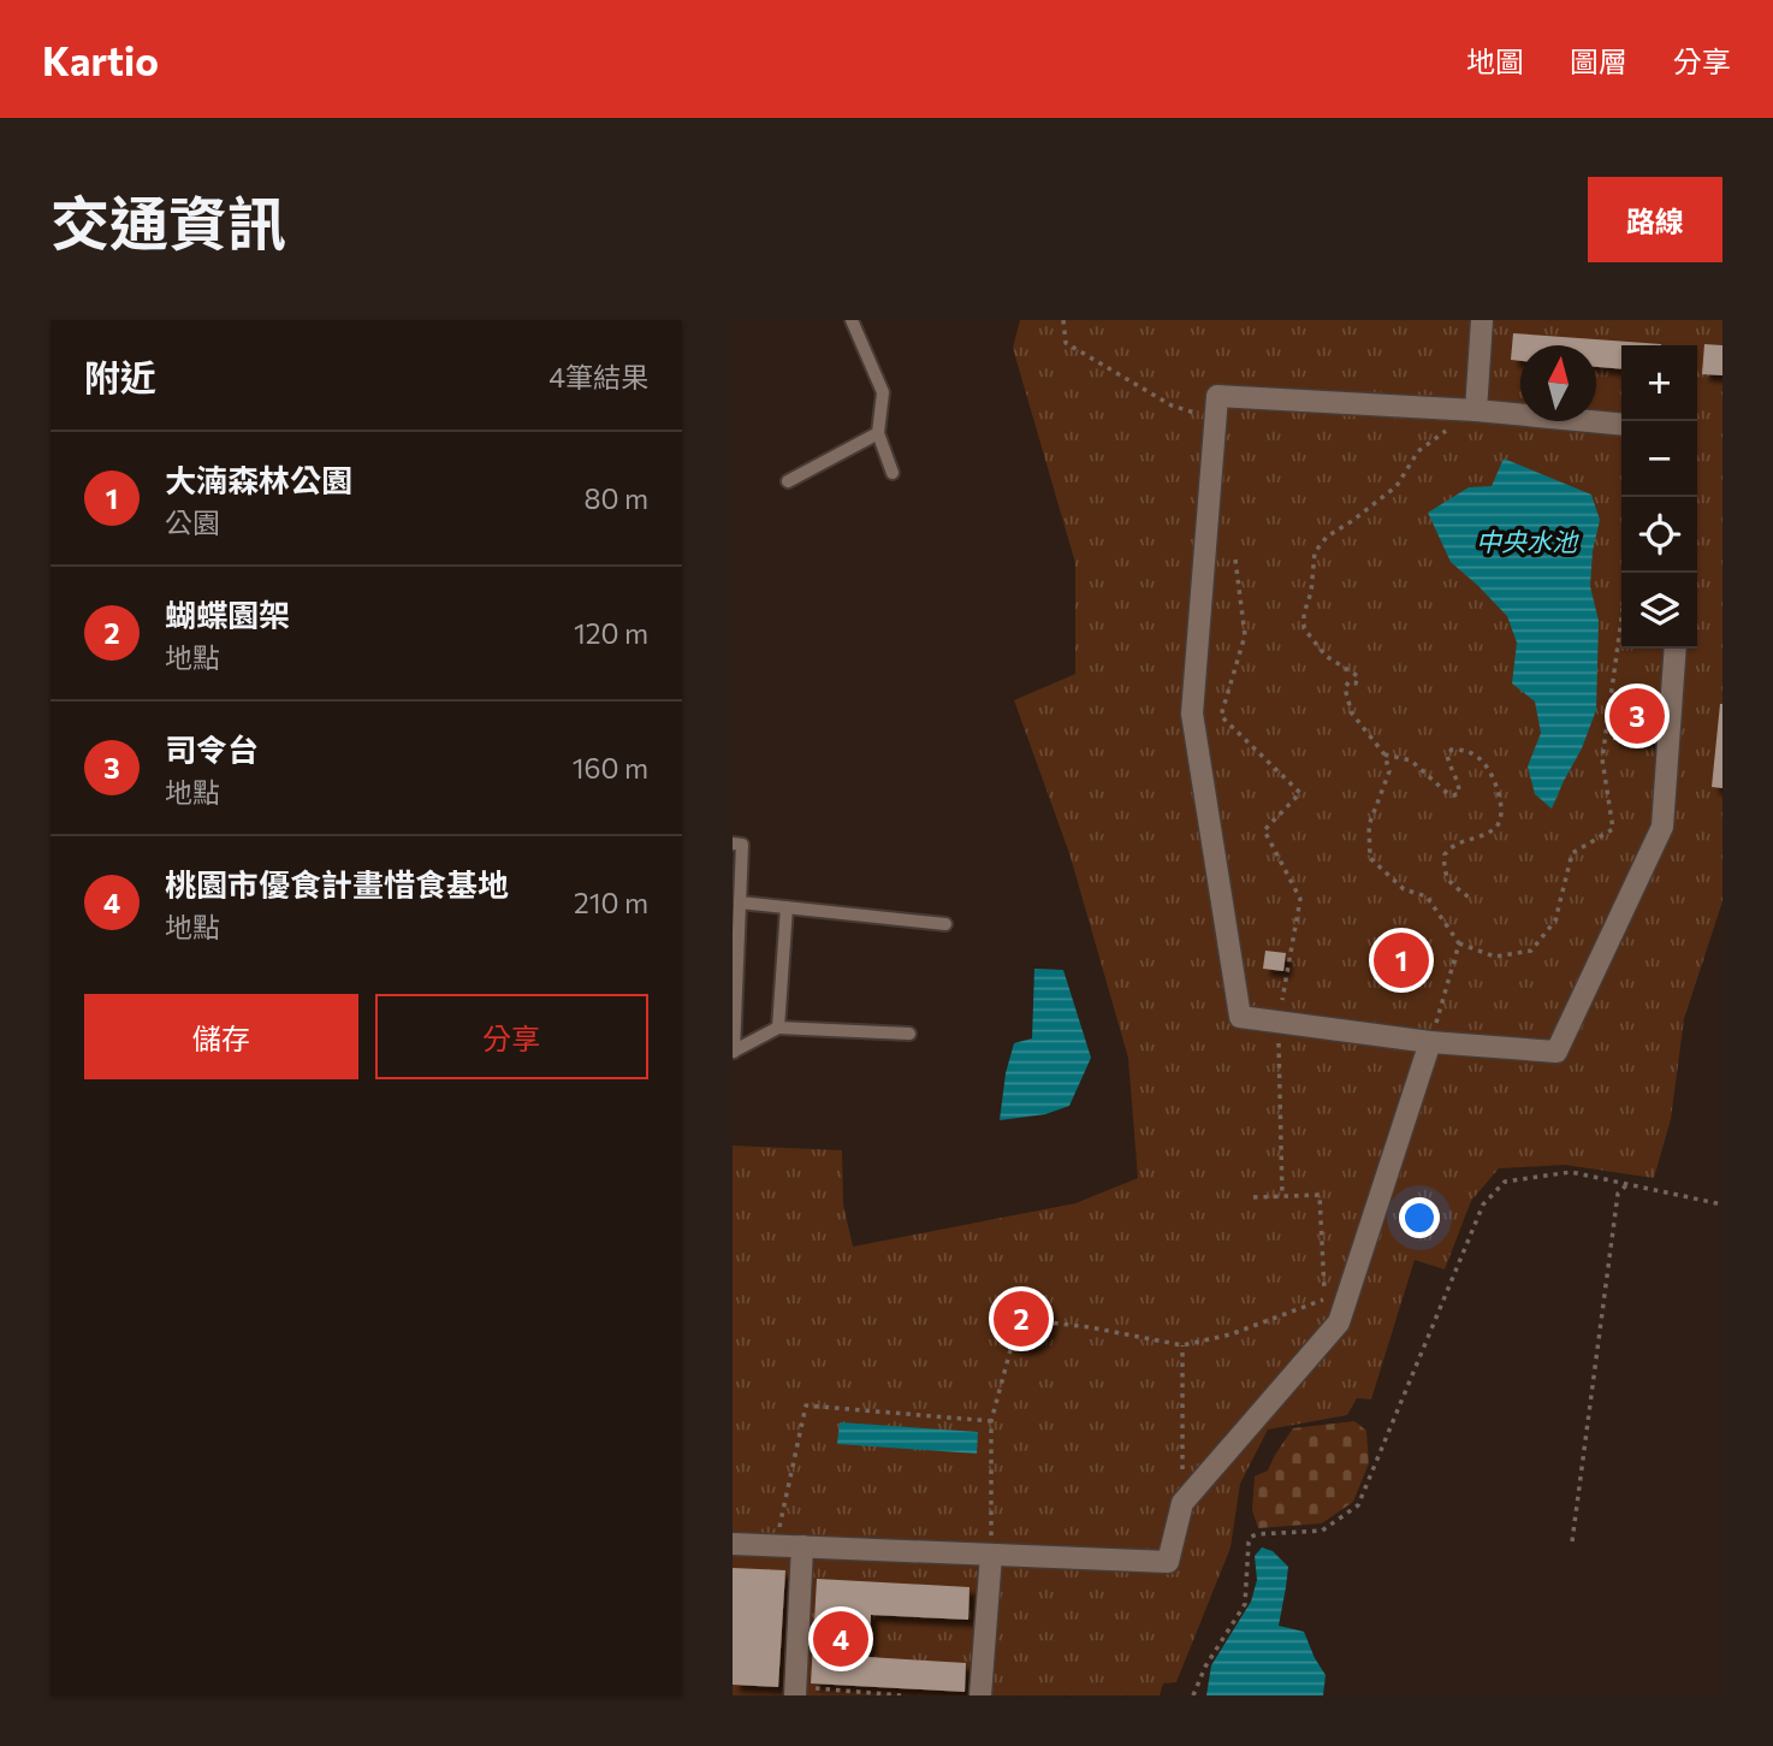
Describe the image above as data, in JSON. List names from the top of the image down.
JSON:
{
  "water": ["中央水池"],
  "north": "top",
  "page": {
    "header": "Kartio",
    "nav": ["地圖", "圖層", "分享"],
    "title": "交通資訊",
    "buttons": [
      "路線",
      ["儲存", "分享"]
    ],
    "heading": ["附近", "4筆結果"],
    "map_buttons": ["+", "−"],
    "list": [
      {
        "mark": "1",
        "name": "大湳森林公園",
        "note": "公園",
        "value": "80 m"
      },
      {
        "mark": "2",
        "name": "蝴蝶園架",
        "note": "地點",
        "value": "120 m"
      },
      {
        "mark": "3",
        "name": "司令台",
        "note": "地點",
        "value": "160 m"
      },
      {
        "mark": "4",
        "name": "桃園市優食計畫惜食基地",
        "note": "地點",
        "value": "210 m"
      }
    ],
    "pins": [
      "3",
      "1",
      "2",
      "4"
    ]
  }
}
